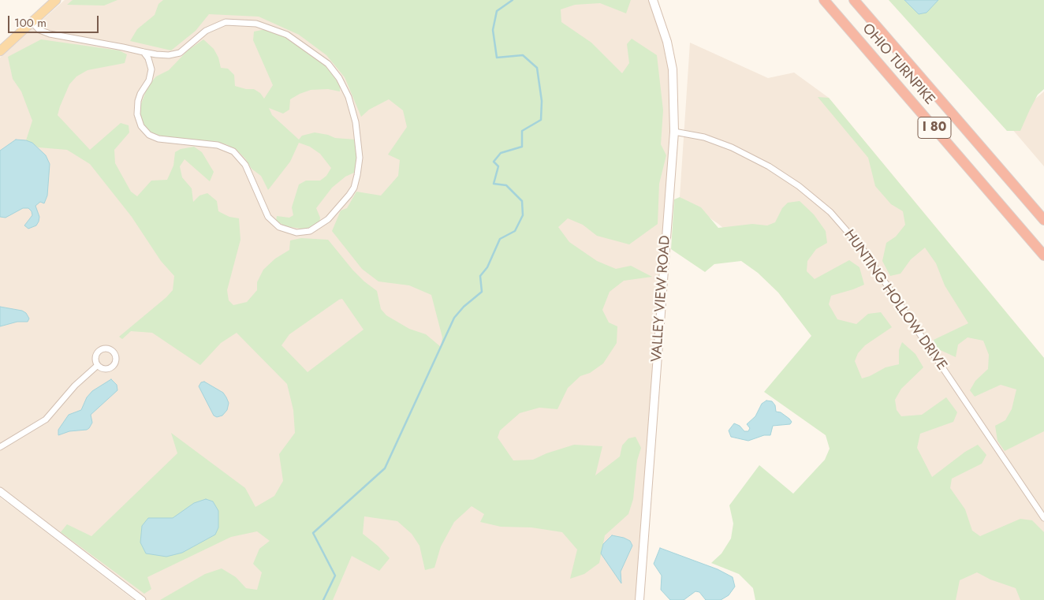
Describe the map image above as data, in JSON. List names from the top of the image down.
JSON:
{
  "streets": {
    "highway": ["OHIO TURNPIKE", "I 80"],
    "main road": ["VALLEY VIEW ROAD"],
    "street": ["HUNTING HOLLOW DRIVE"]
  },
  "crossings": [
    ["VALLEY VIEW ROAD", "HUNTING HOLLOW DRIVE"]
  ],
  "scale_bar": "100 m"
}
